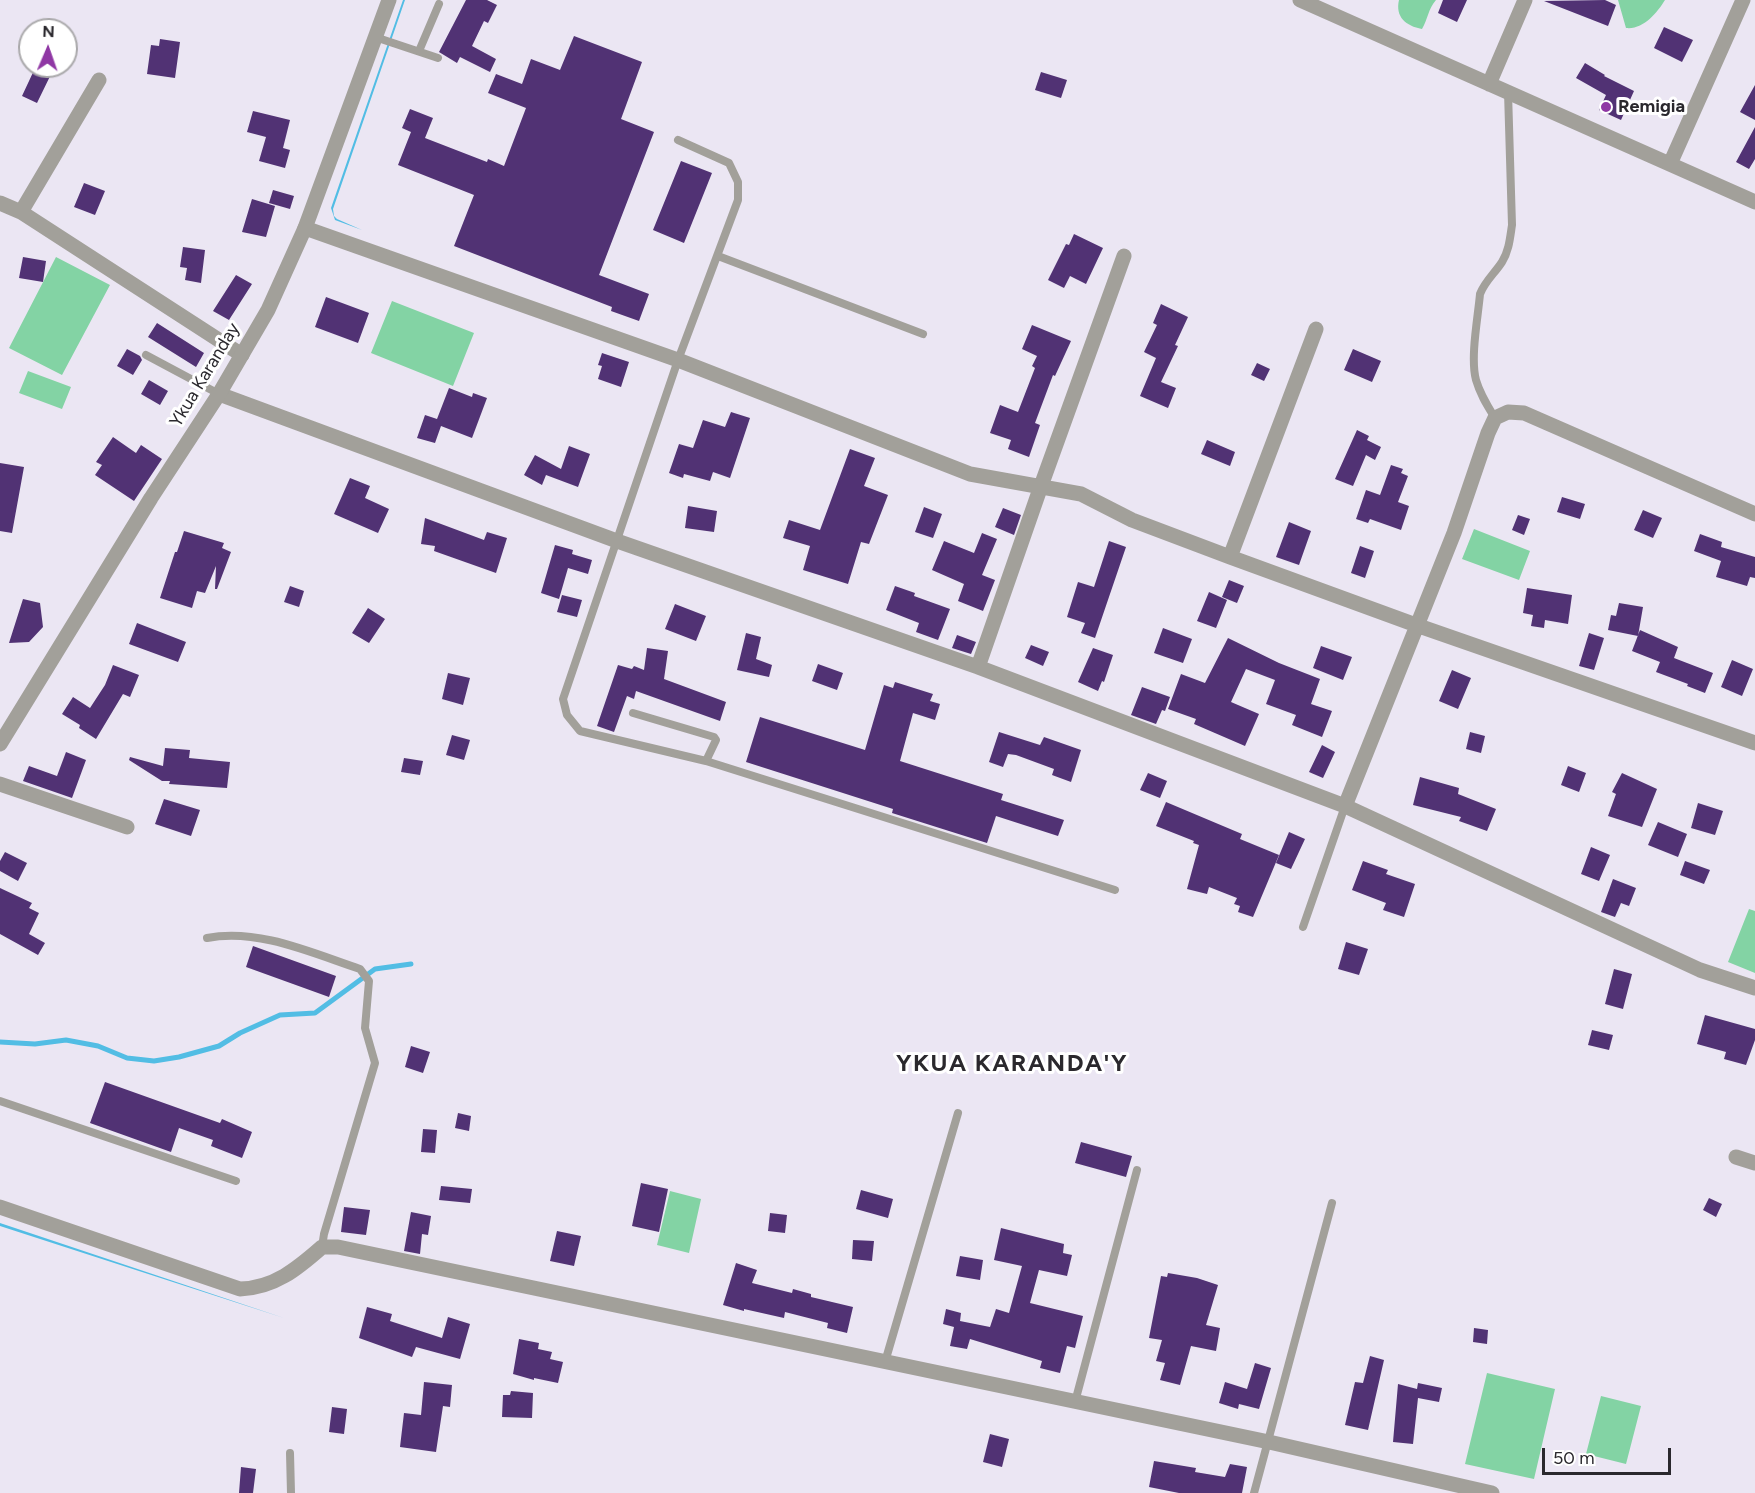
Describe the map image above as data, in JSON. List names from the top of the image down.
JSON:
{
  "streets": {
    "street": ["Ykua Karanday"]
  },
  "districts": ["YKUA KARANDA'Y"],
  "places": ["Remigia"],
  "scale_bar": "50 m",
  "north": "top"
}
